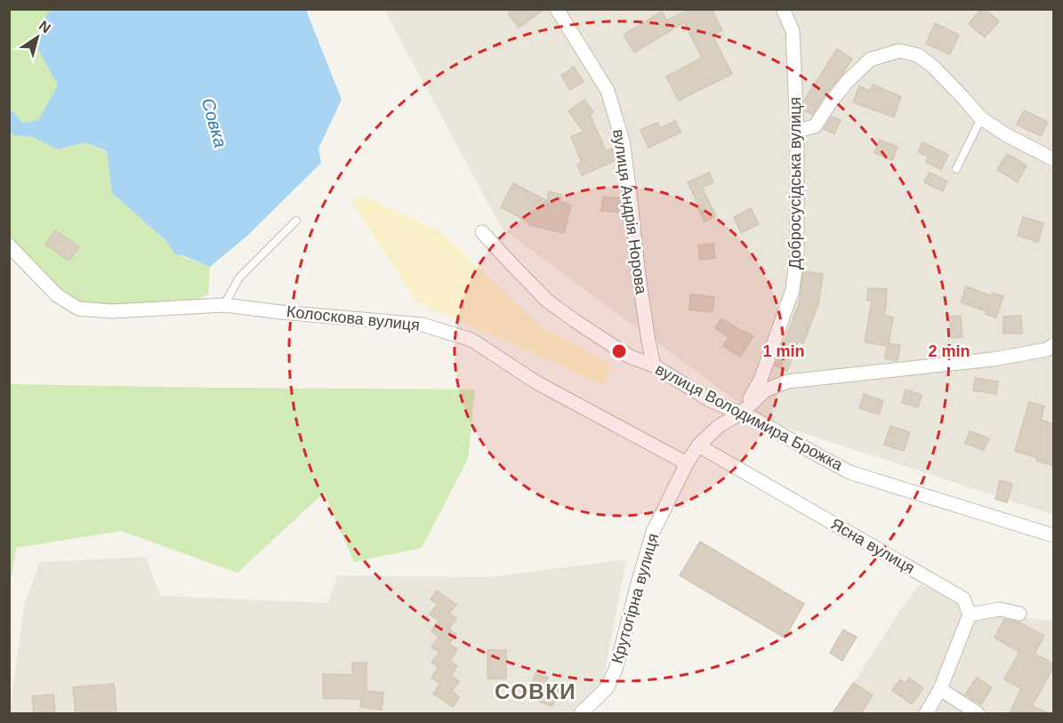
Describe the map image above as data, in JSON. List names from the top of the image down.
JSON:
{
  "streets": {
    "street": [
      "Добросусідська вулиця",
      "вулиця Андрія Норова",
      "Колоскова вулиця",
      "вулиця Володимира Брожка",
      "Ясна вулиця",
      "Крутогірна вулиця"
    ]
  },
  "crossings": [
    ["Добросусідська вулиця", "вулиця Володимира Брожка"],
    ["Добросусідська вулиця", "Крутогірна вулиця"],
    ["вулиця Андрія Норова", "вулиця Володимира Брожка"],
    ["Колоскова вулиця", "Крутогірна вулиця"],
    ["вулиця Володимира Брожка", "Крутогірна вулиця"],
    ["Ясна вулиця", "Крутогірна вулиця"]
  ],
  "districts": ["СОВКИ"],
  "water": ["Совка"],
  "north": "top right",
  "rings": ["1 min", "2 min"]
}
